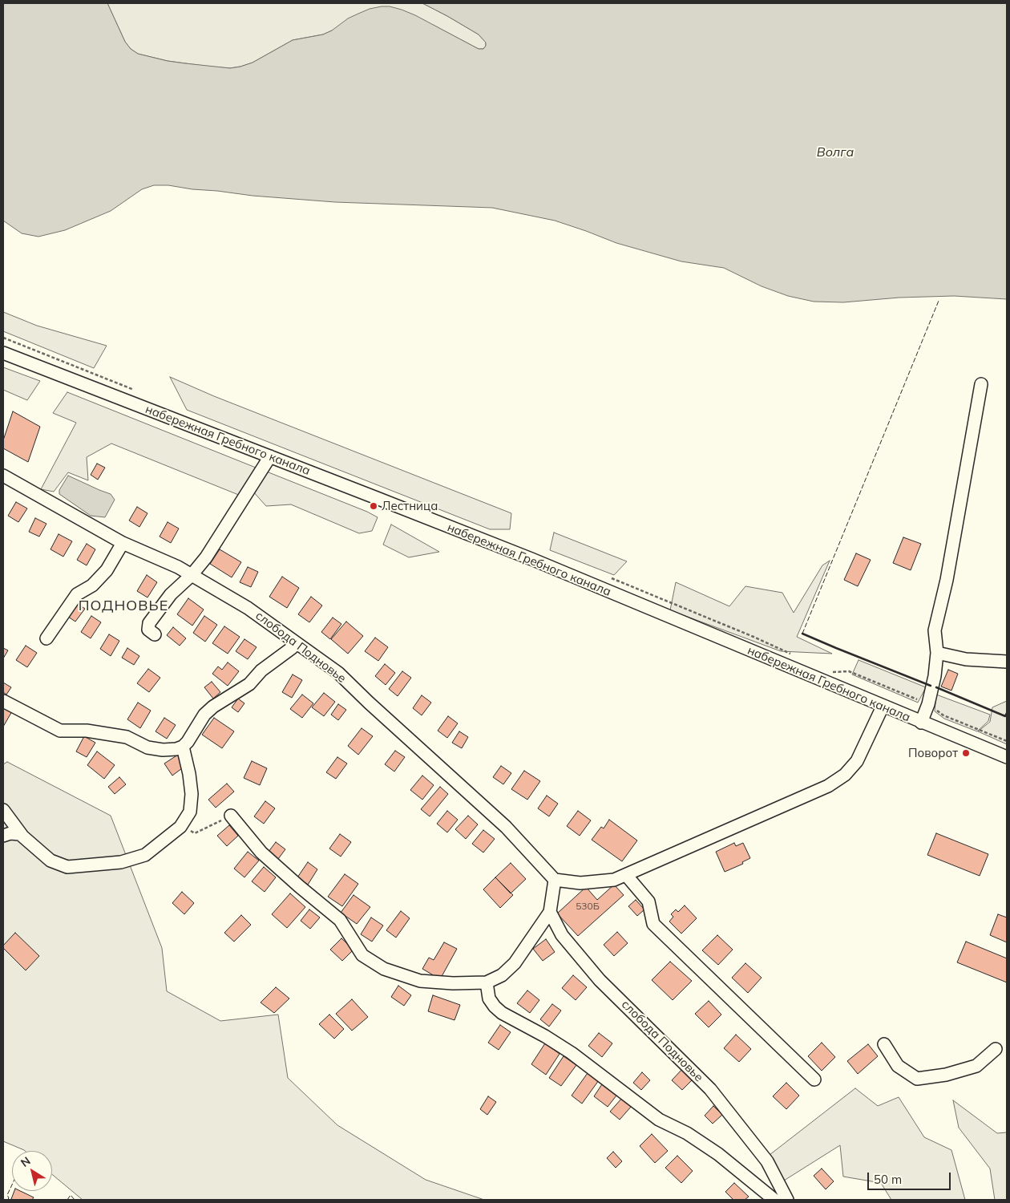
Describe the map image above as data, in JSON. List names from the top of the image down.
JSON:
{
  "streets": {
    "street": ["набережная Гребного канала", "слобода Подновье"]
  },
  "districts": ["ПОДНОВЬЕ"],
  "water": ["Волга"],
  "places": ["Лестница", "Поворот"],
  "house_numbers": ["530Б"],
  "scale_bar": "50 m",
  "north": "top left"
}
